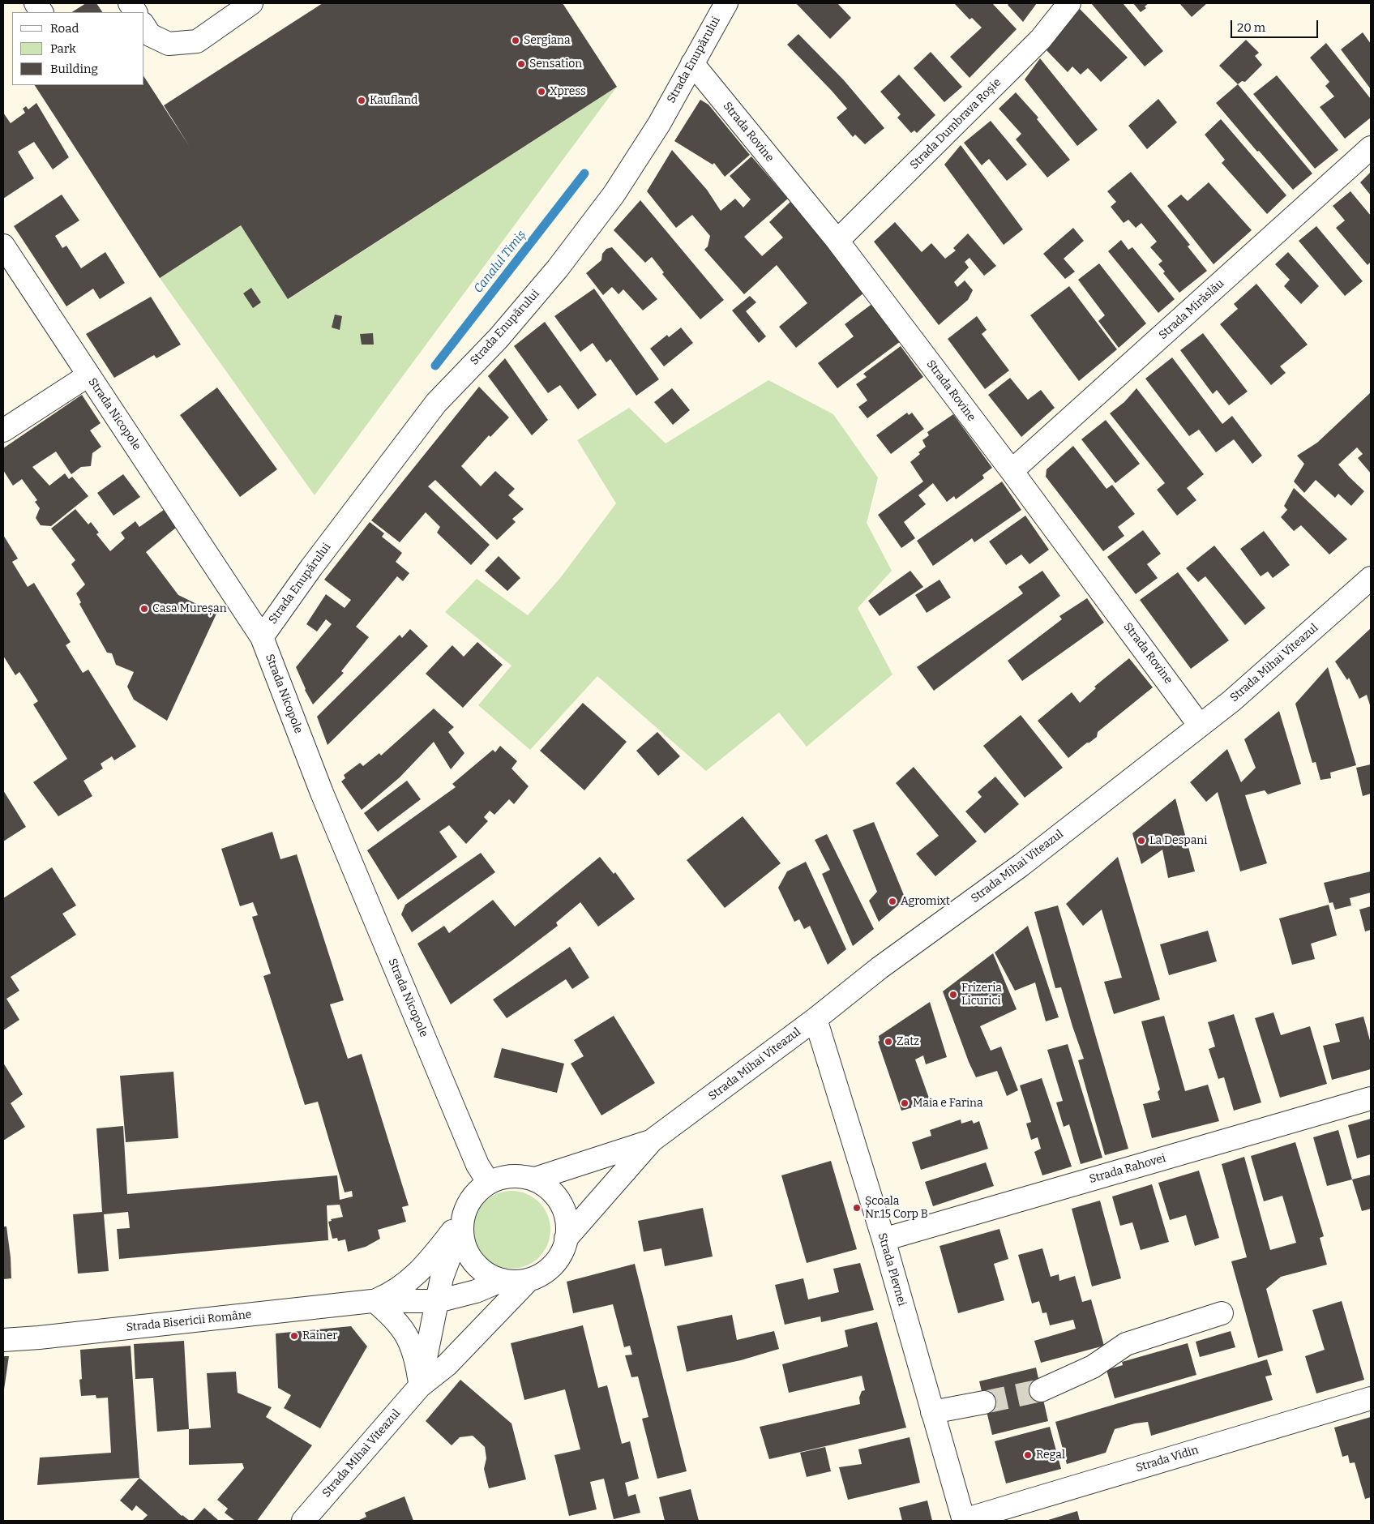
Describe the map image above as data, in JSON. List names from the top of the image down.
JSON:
{
  "streets": {
    "street": [
      "Strada Enupărului",
      "Strada Dumbrava Roșie",
      "Strada Rovine",
      "Strada Mirăslău",
      "Strada Nicopole",
      "Strada Mihai Viteazul",
      "Strada Rahovei",
      "Strada Plevnei",
      "Strada Bisericii Române",
      "Strada Vidin"
    ]
  },
  "crossings": [
    ["Strada Enupărului", "Strada Rovine"],
    ["Strada Enupărului", "Strada Nicopole"],
    ["Strada Dumbrava Roșie", "Strada Rovine"],
    ["Strada Rovine", "Strada Mirăslău"],
    ["Strada Rovine", "Strada Mihai Viteazul"],
    ["Strada Nicopole", "Strada Mihai Viteazul"],
    ["Strada Nicopole", "Strada Bisericii Române"],
    ["Strada Mihai Viteazul", "Strada Plevnei"],
    ["Strada Mihai Viteazul", "Strada Bisericii Române"],
    ["Strada Rahovei", "Strada Plevnei"],
    ["Strada Plevnei", "Strada Vidin"]
  ],
  "water": ["Canalul Timiș"],
  "places": [
    "Sergiana",
    "Sensation",
    "Xpress",
    "Kaufland",
    "Casa Mureșan",
    "La Despani",
    "Agromixt",
    "Frizeria Licurici",
    "Zatz",
    "Maia e Farina",
    "Școala Nr.15 Corp B",
    "Rainer",
    "Regal"
  ],
  "legend": ["Road", "Park", "Building"],
  "scale_bar": "20 m"
}
